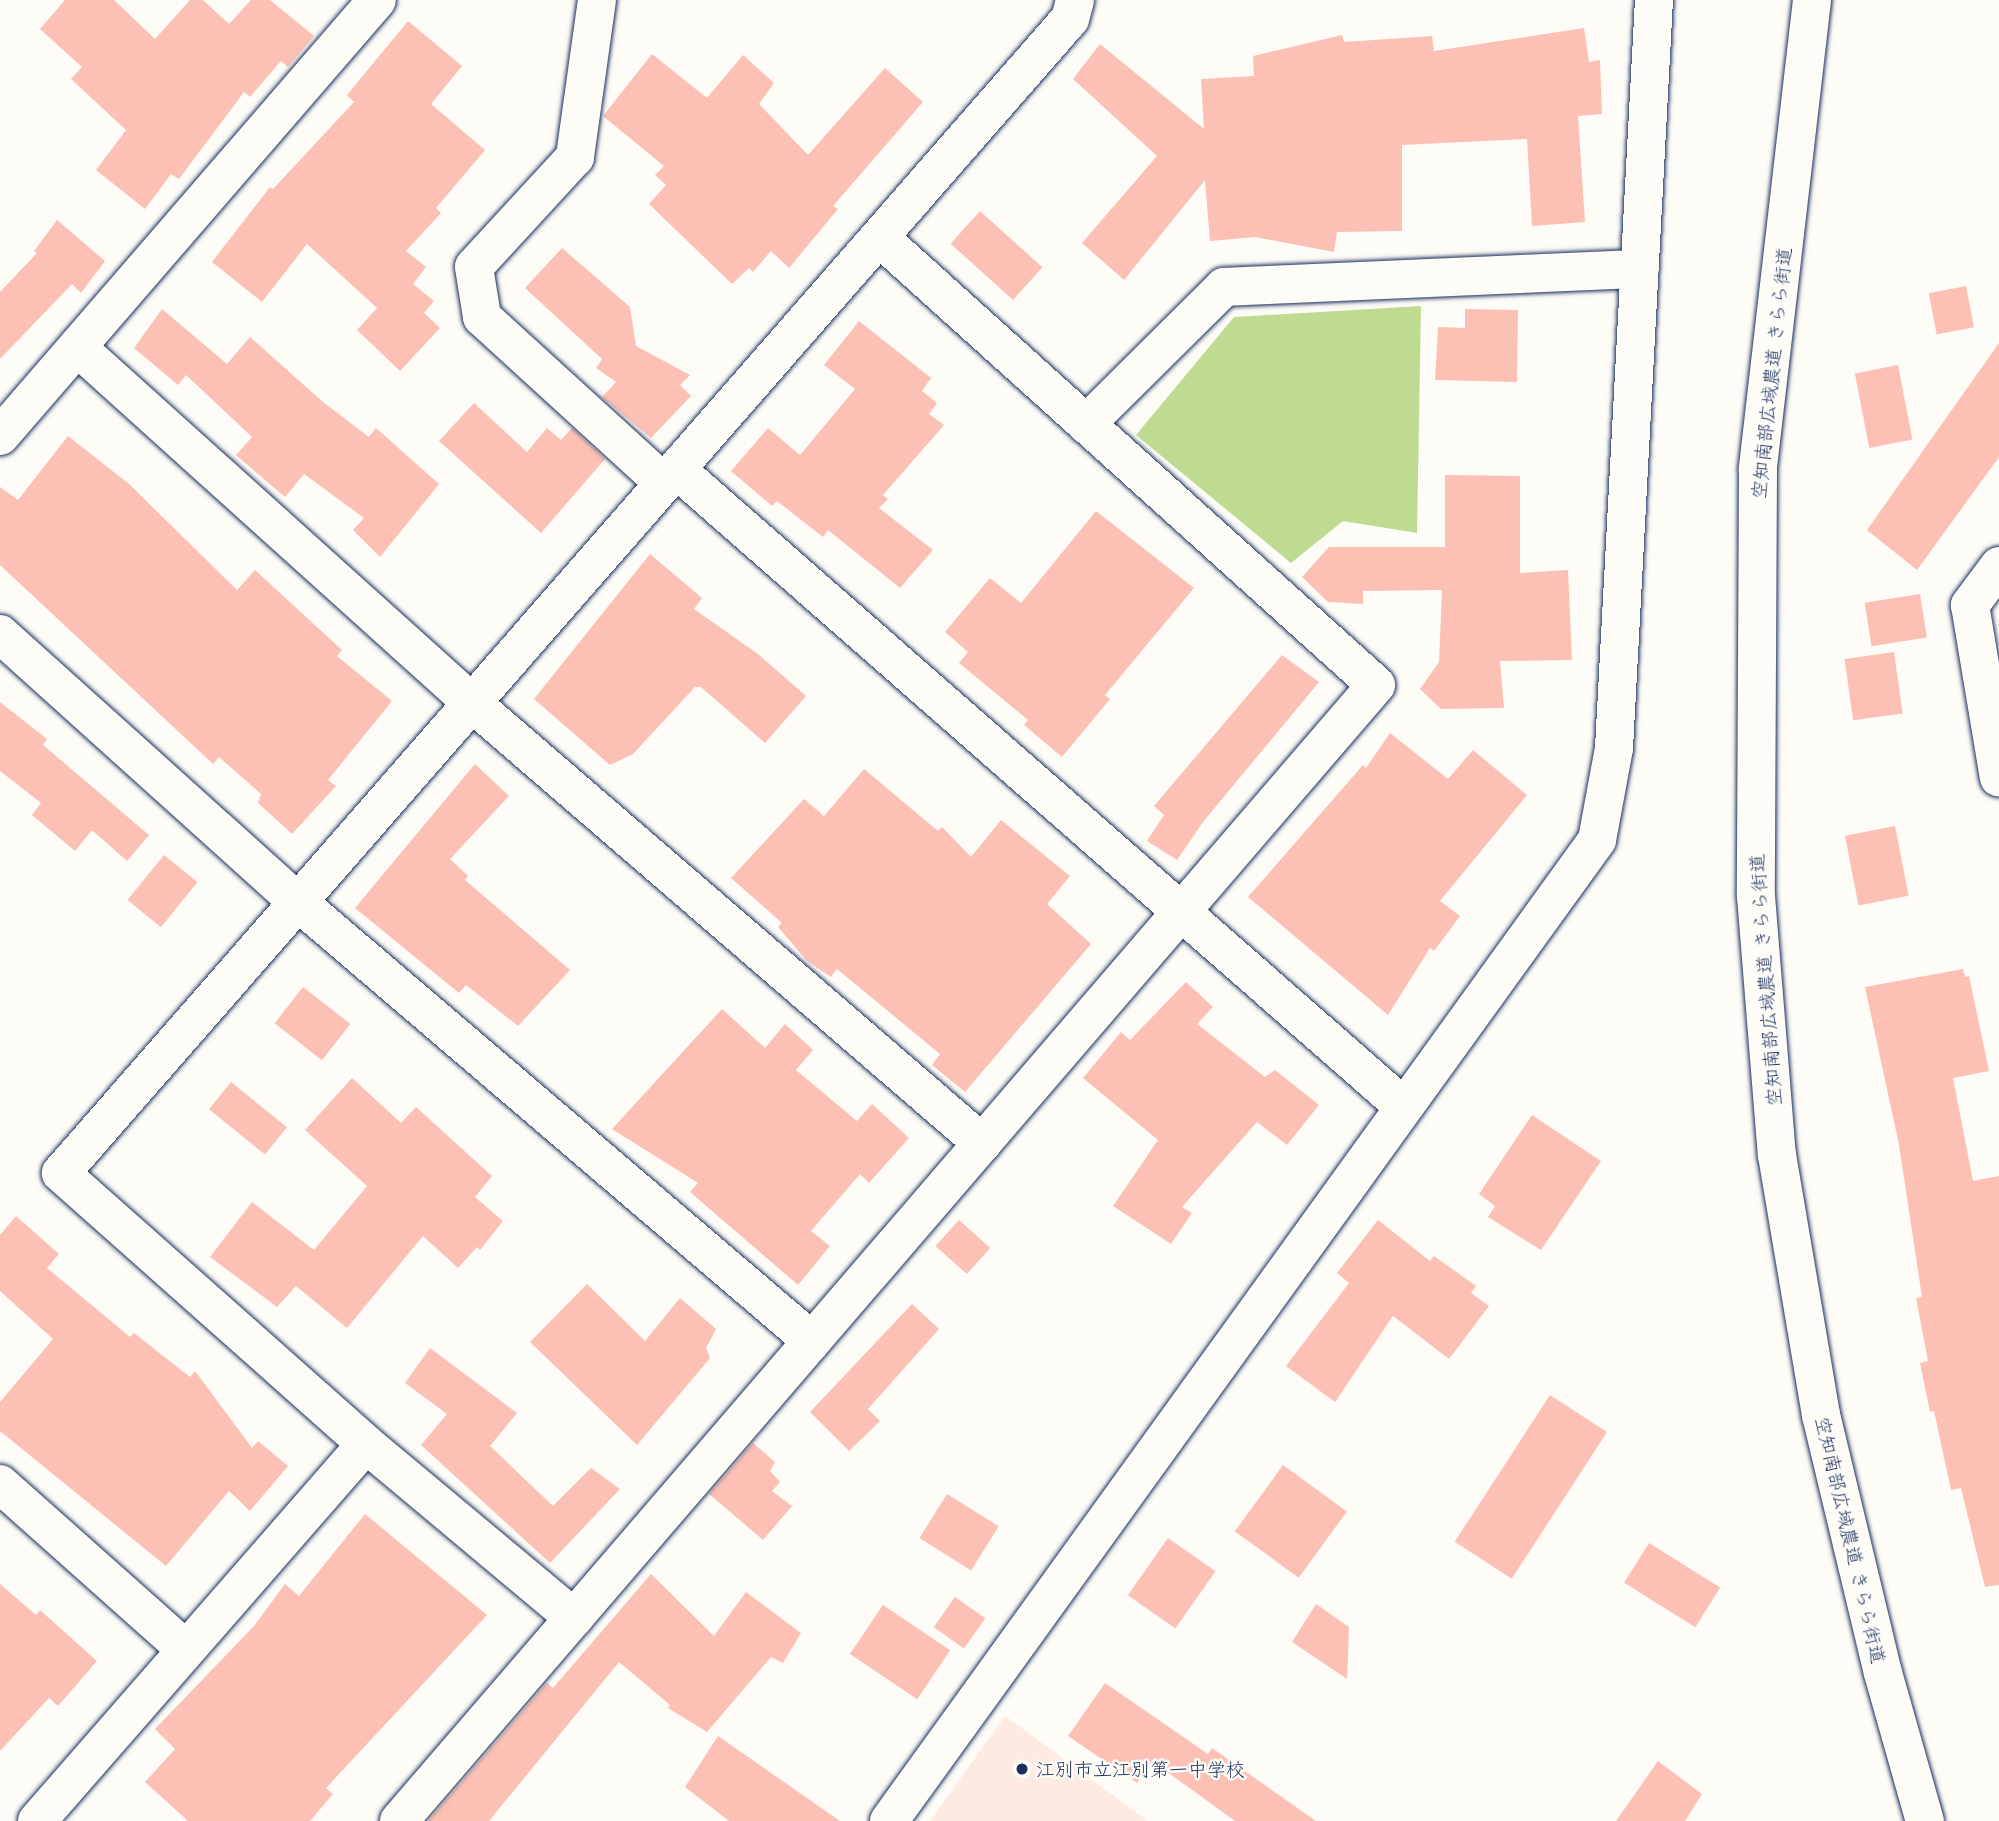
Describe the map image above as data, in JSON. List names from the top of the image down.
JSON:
{
  "streets": {
    "street": ["空知南部広域農道 きらら街道"]
  },
  "places": ["江別市立江別第一中学校"]
}
